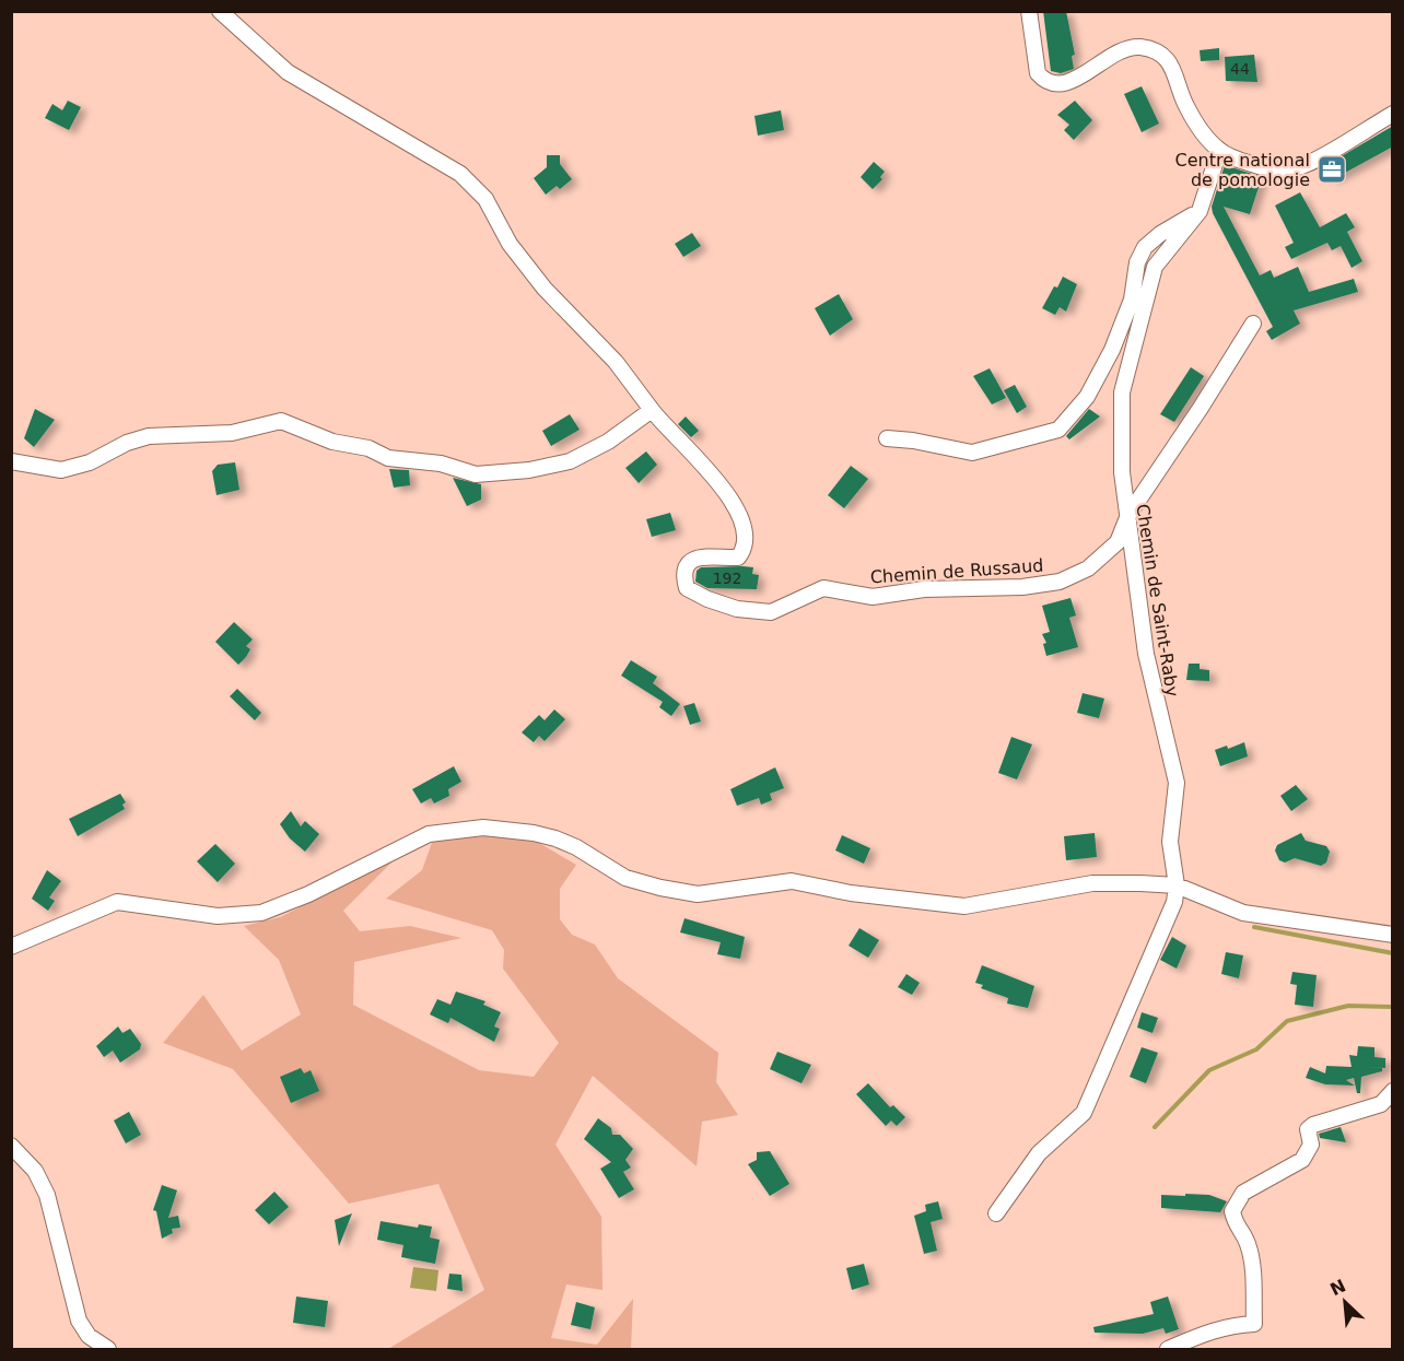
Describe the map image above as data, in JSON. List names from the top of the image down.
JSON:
{
  "streets": {
    "street": ["Chemin de Russaud", "Chemin de Saint-Raby"]
  },
  "crossings": [
    ["Chemin de Russaud", "Chemin de Saint-Raby"]
  ],
  "places": {
    "office": ["Centre national de pomologie"]
  },
  "house_numbers": ["44", "192"],
  "north": "top left"
}
